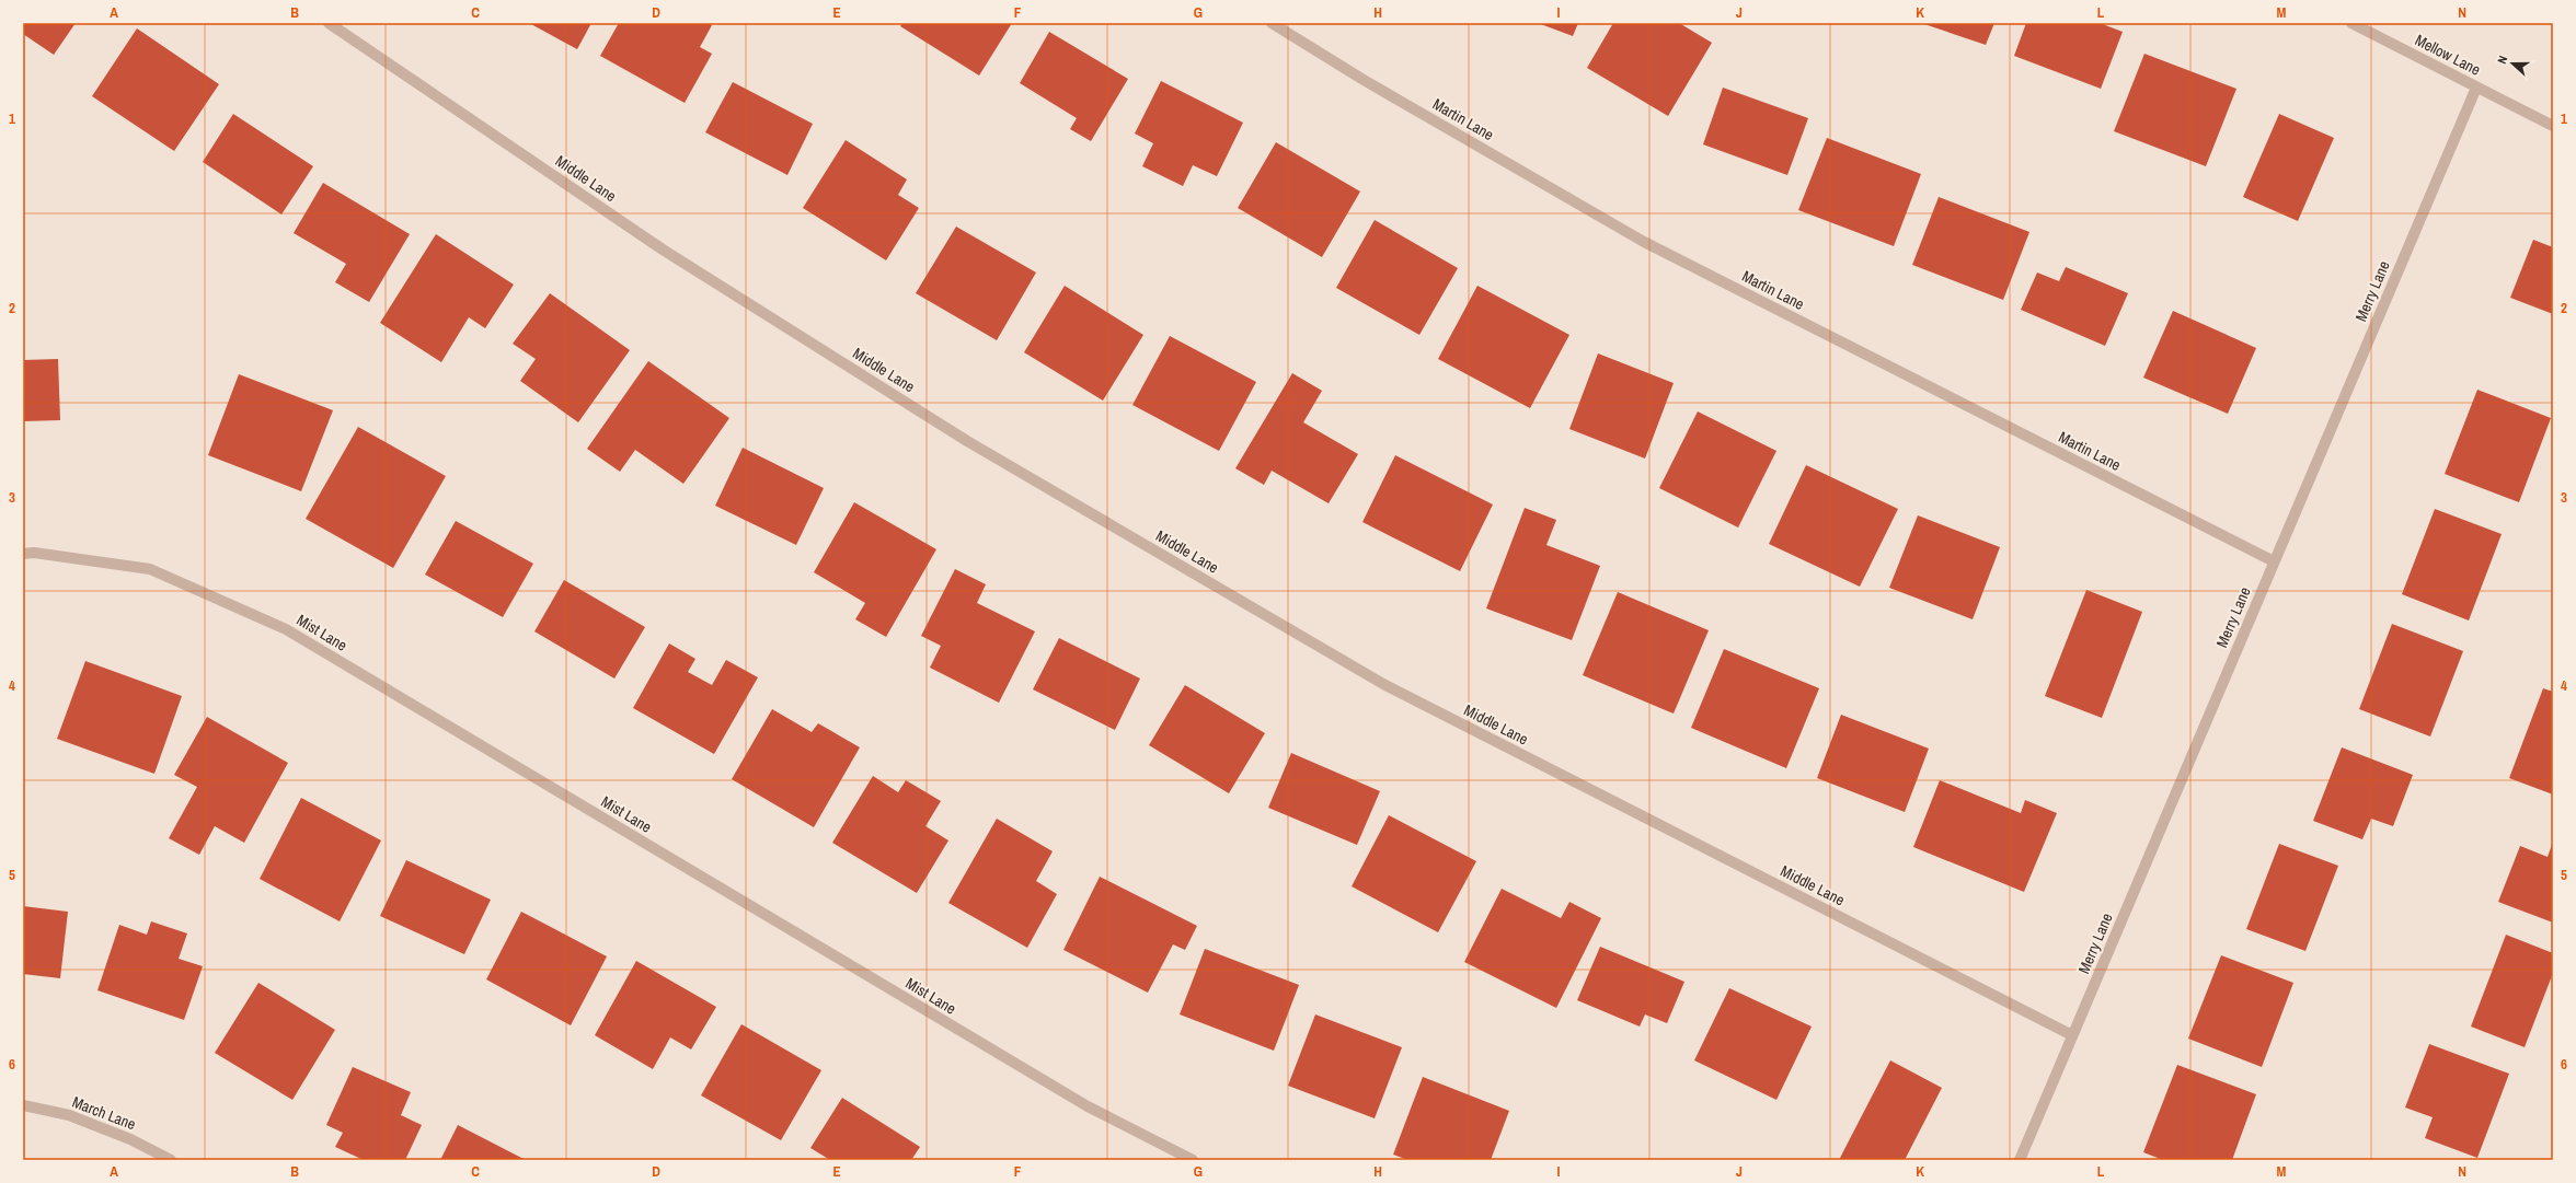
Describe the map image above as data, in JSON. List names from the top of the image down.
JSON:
{
  "streets": {
    "street": [
      "Mellow Lane",
      "Martin Lane",
      "Middle Lane",
      "Merry Lane",
      "Mist Lane",
      "March Lane"
    ]
  },
  "crossings": [
    ["Mellow Lane", "Merry Lane"],
    ["Martin Lane", "Merry Lane"],
    ["Middle Lane", "Merry Lane"]
  ],
  "north": "left",
  "grid": {
    "columns": [
      "A",
      "B",
      "C",
      "D",
      "E",
      "F",
      "G",
      "H",
      "I",
      "J",
      "K",
      "L",
      "M",
      "N"
    ],
    "rows": [
      "1",
      "2",
      "3",
      "4",
      "5",
      "6"
    ]
  }
}
